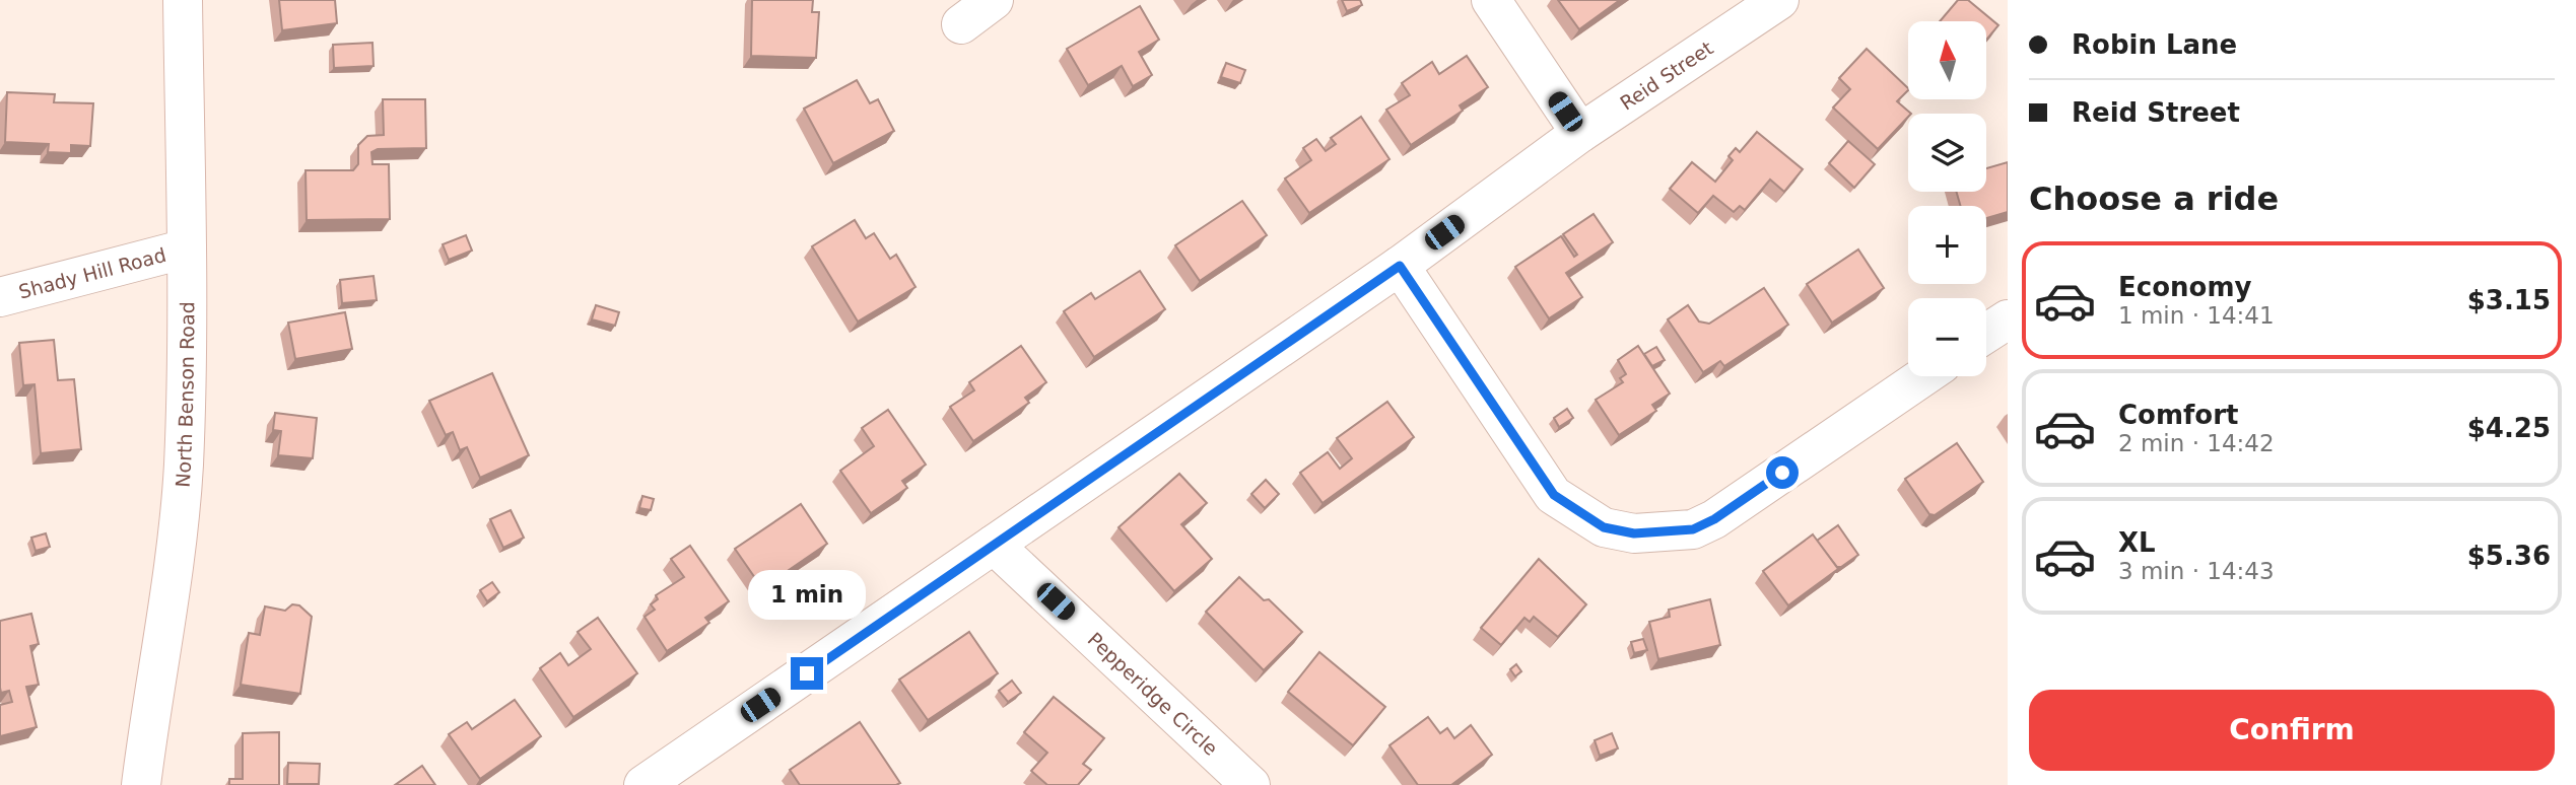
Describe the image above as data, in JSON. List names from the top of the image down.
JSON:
{
  "streets": {
    "street": [
      "Reid Street",
      "Shady Hill Road",
      "North Benson Road",
      "Pepperidge Circle"
    ]
  },
  "crossings": [
    ["Reid Street", "Pepperidge Circle"],
    ["Shady Hill Road", "North Benson Road"]
  ],
  "north": "top",
  "page": {
    "banner": ["Robin Lane", "Reid Street"],
    "map_buttons": ["+", "−"],
    "heading": "Choose a ride",
    "list": [
      {
        "name": "Economy",
        "note": "1 min · 14:41",
        "value": "$3.15"
      },
      {
        "name": "Comfort",
        "note": "2 min · 14:42",
        "value": "$4.25"
      },
      {
        "name": "XL",
        "note": "3 min · 14:43",
        "value": "$5.36"
      }
    ],
    "bubble": "1 min",
    "buttons": "Confirm"
  }
}
